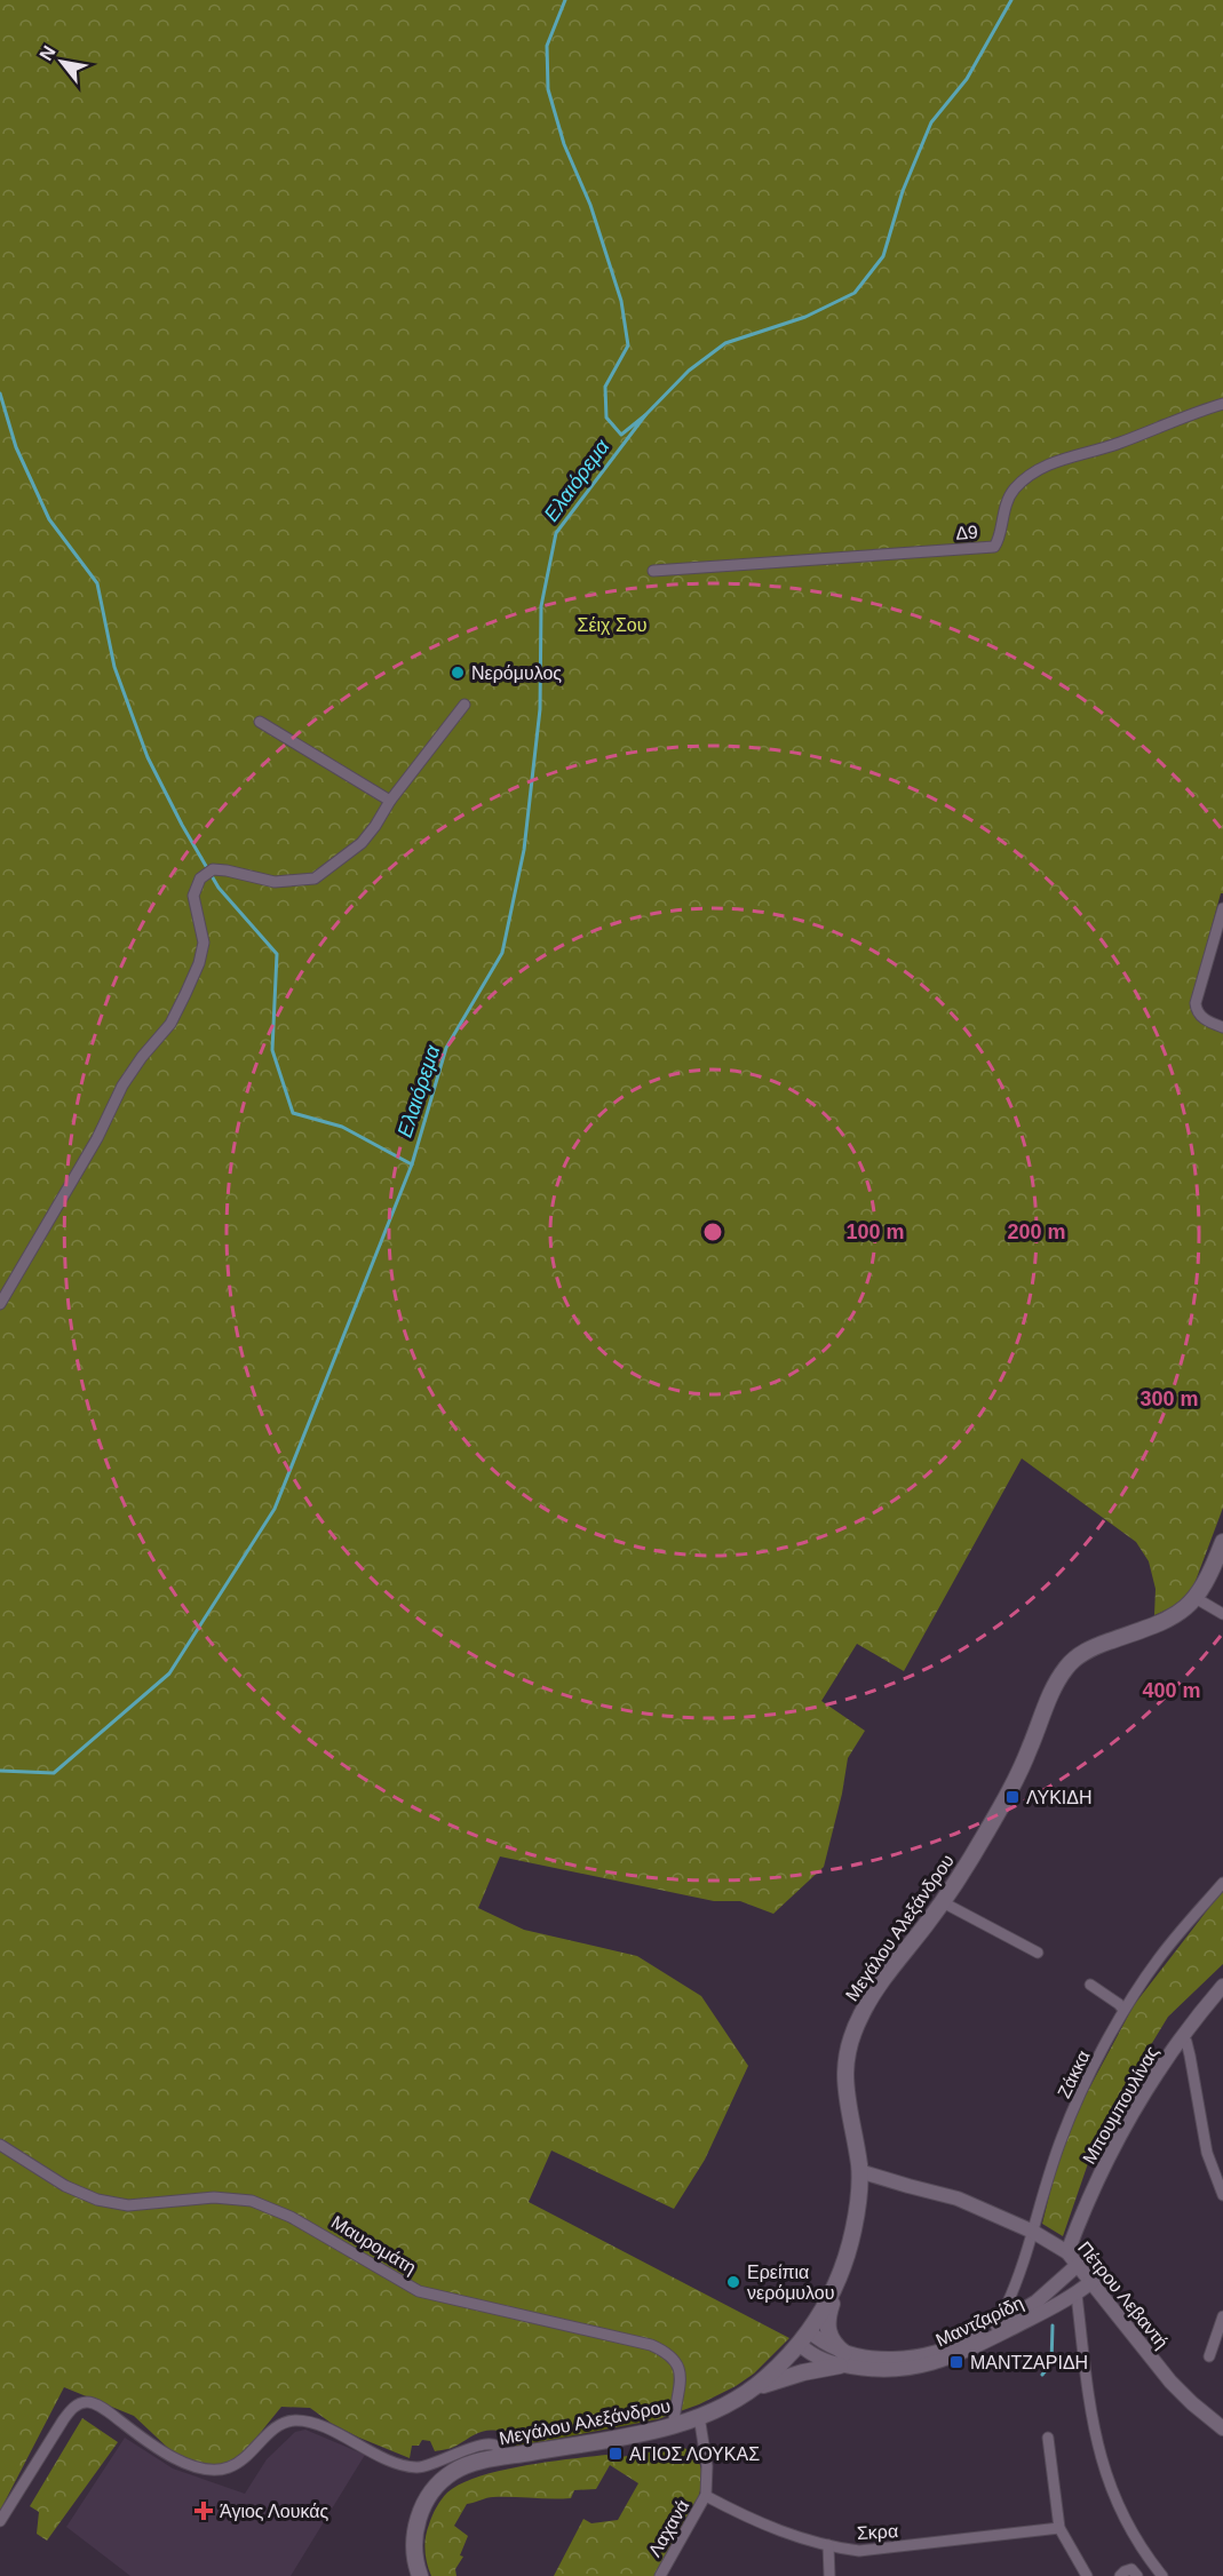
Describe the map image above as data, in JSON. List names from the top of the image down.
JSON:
{
  "streets": {
    "main road": ["Μεγάλου Αλεξάνδρου"],
    "street": [
      "Δ9",
      "Ζάκκα",
      "Μπουμπουλίνας",
      "Μαυρομάτη",
      "Πέτρου Λεβαντή",
      "Μαντζαρίδη",
      "Λαχανά",
      "Σκρα"
    ]
  },
  "crossings": [
    ["Μεγάλου Αλεξάνδρου", "Μαυρομάτη"],
    ["Μεγάλου Αλεξάνδρου", "Πέτρου Λεβαντή"],
    ["Μεγάλου Αλεξάνδρου", "Μαντζαρίδη"],
    ["Μεγάλου Αλεξάνδρου", "Λαχανά"],
    ["Ζάκκα", "Πέτρου Λεβαντή"],
    ["Μπουμπουλίνας", "Πέτρου Λεβαντή"],
    ["Πέτρου Λεβαντή", "Μαντζαρίδη"],
    ["Λαχανά", "Σκρα"]
  ],
  "water": ["Ελαιόρεμα"],
  "parks": ["Σέιχ Σου"],
  "places": {
    "other": ["Νερόμυλος", "Ερείπια νερόμυλου"],
    "transit": ["ΛΥΚΙΔΗ", "ΜΑΝΤΖΑΡΙΔΗ", "ΑΓΙΟΣ ΛΟΥΚΑΣ"],
    "health": ["Άγιος Λουκάς"]
  },
  "north": "top left",
  "rings": [
    "100 m",
    "200 m",
    "300 m",
    "400 m"
  ]
}
